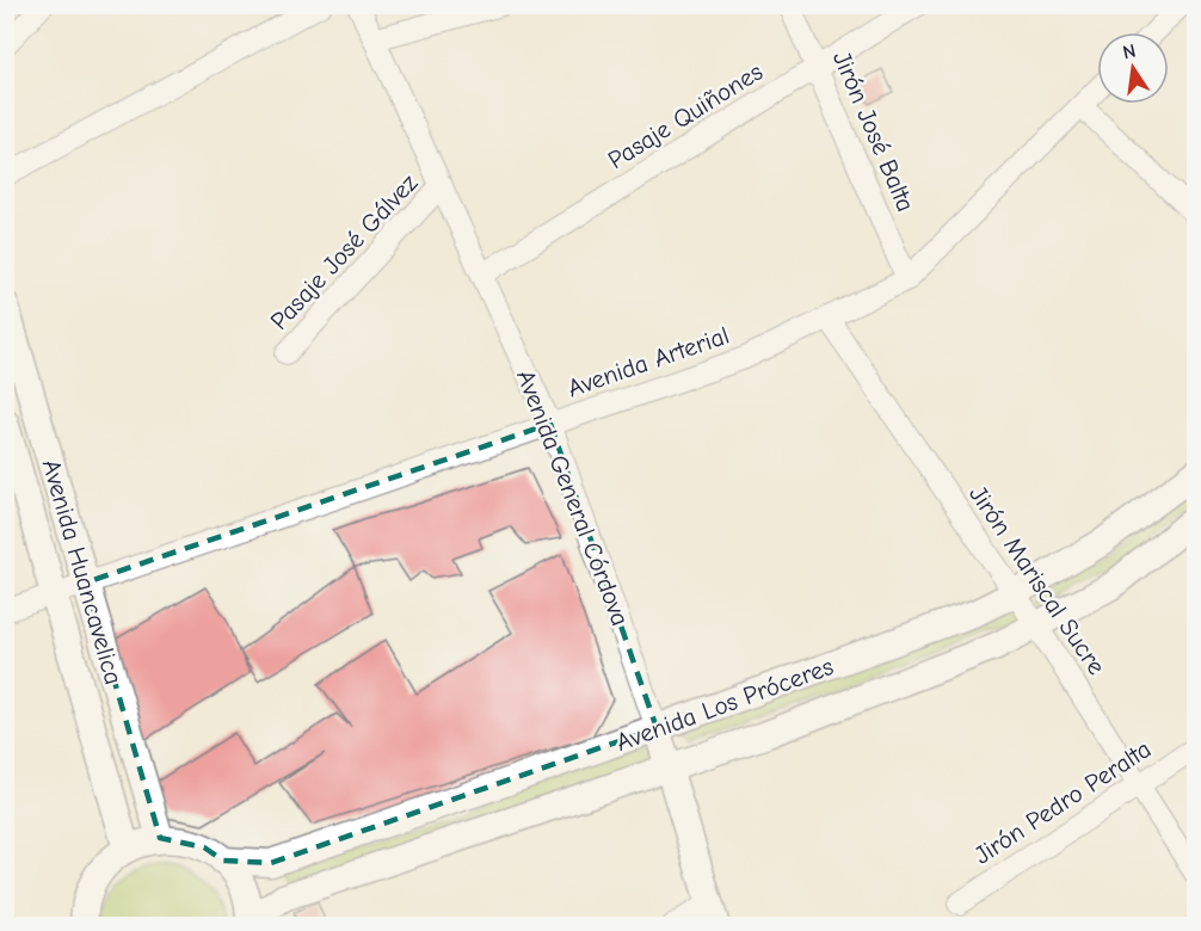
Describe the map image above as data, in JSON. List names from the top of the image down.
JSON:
{
  "streets": {
    "street": [
      "Pasaje Quiñones",
      "Jirón José Balta",
      "Pasaje José Gálvez",
      "Avenida Arterial",
      "Avenida General Córdova",
      "Avenida Huancavelica",
      "Jirón Mariscal Sucre",
      "Avenida Los Próceres",
      "Jirón Pedro Peralta"
    ]
  },
  "crossings": [
    ["Pasaje Quiñones", "Jirón José Balta"],
    ["Pasaje Quiñones", "Avenida General Córdova"],
    ["Jirón José Balta", "Avenida Arterial"],
    ["Pasaje José Gálvez", "Avenida General Córdova"],
    ["Avenida Arterial", "Avenida General Córdova"],
    ["Avenida Arterial", "Avenida Huancavelica"],
    ["Avenida Arterial", "Jirón Mariscal Sucre"],
    ["Avenida General Córdova", "Avenida Los Próceres"],
    ["Jirón Mariscal Sucre", "Avenida Los Próceres"],
    ["Jirón Mariscal Sucre", "Jirón Pedro Peralta"]
  ],
  "north": "top"
}
